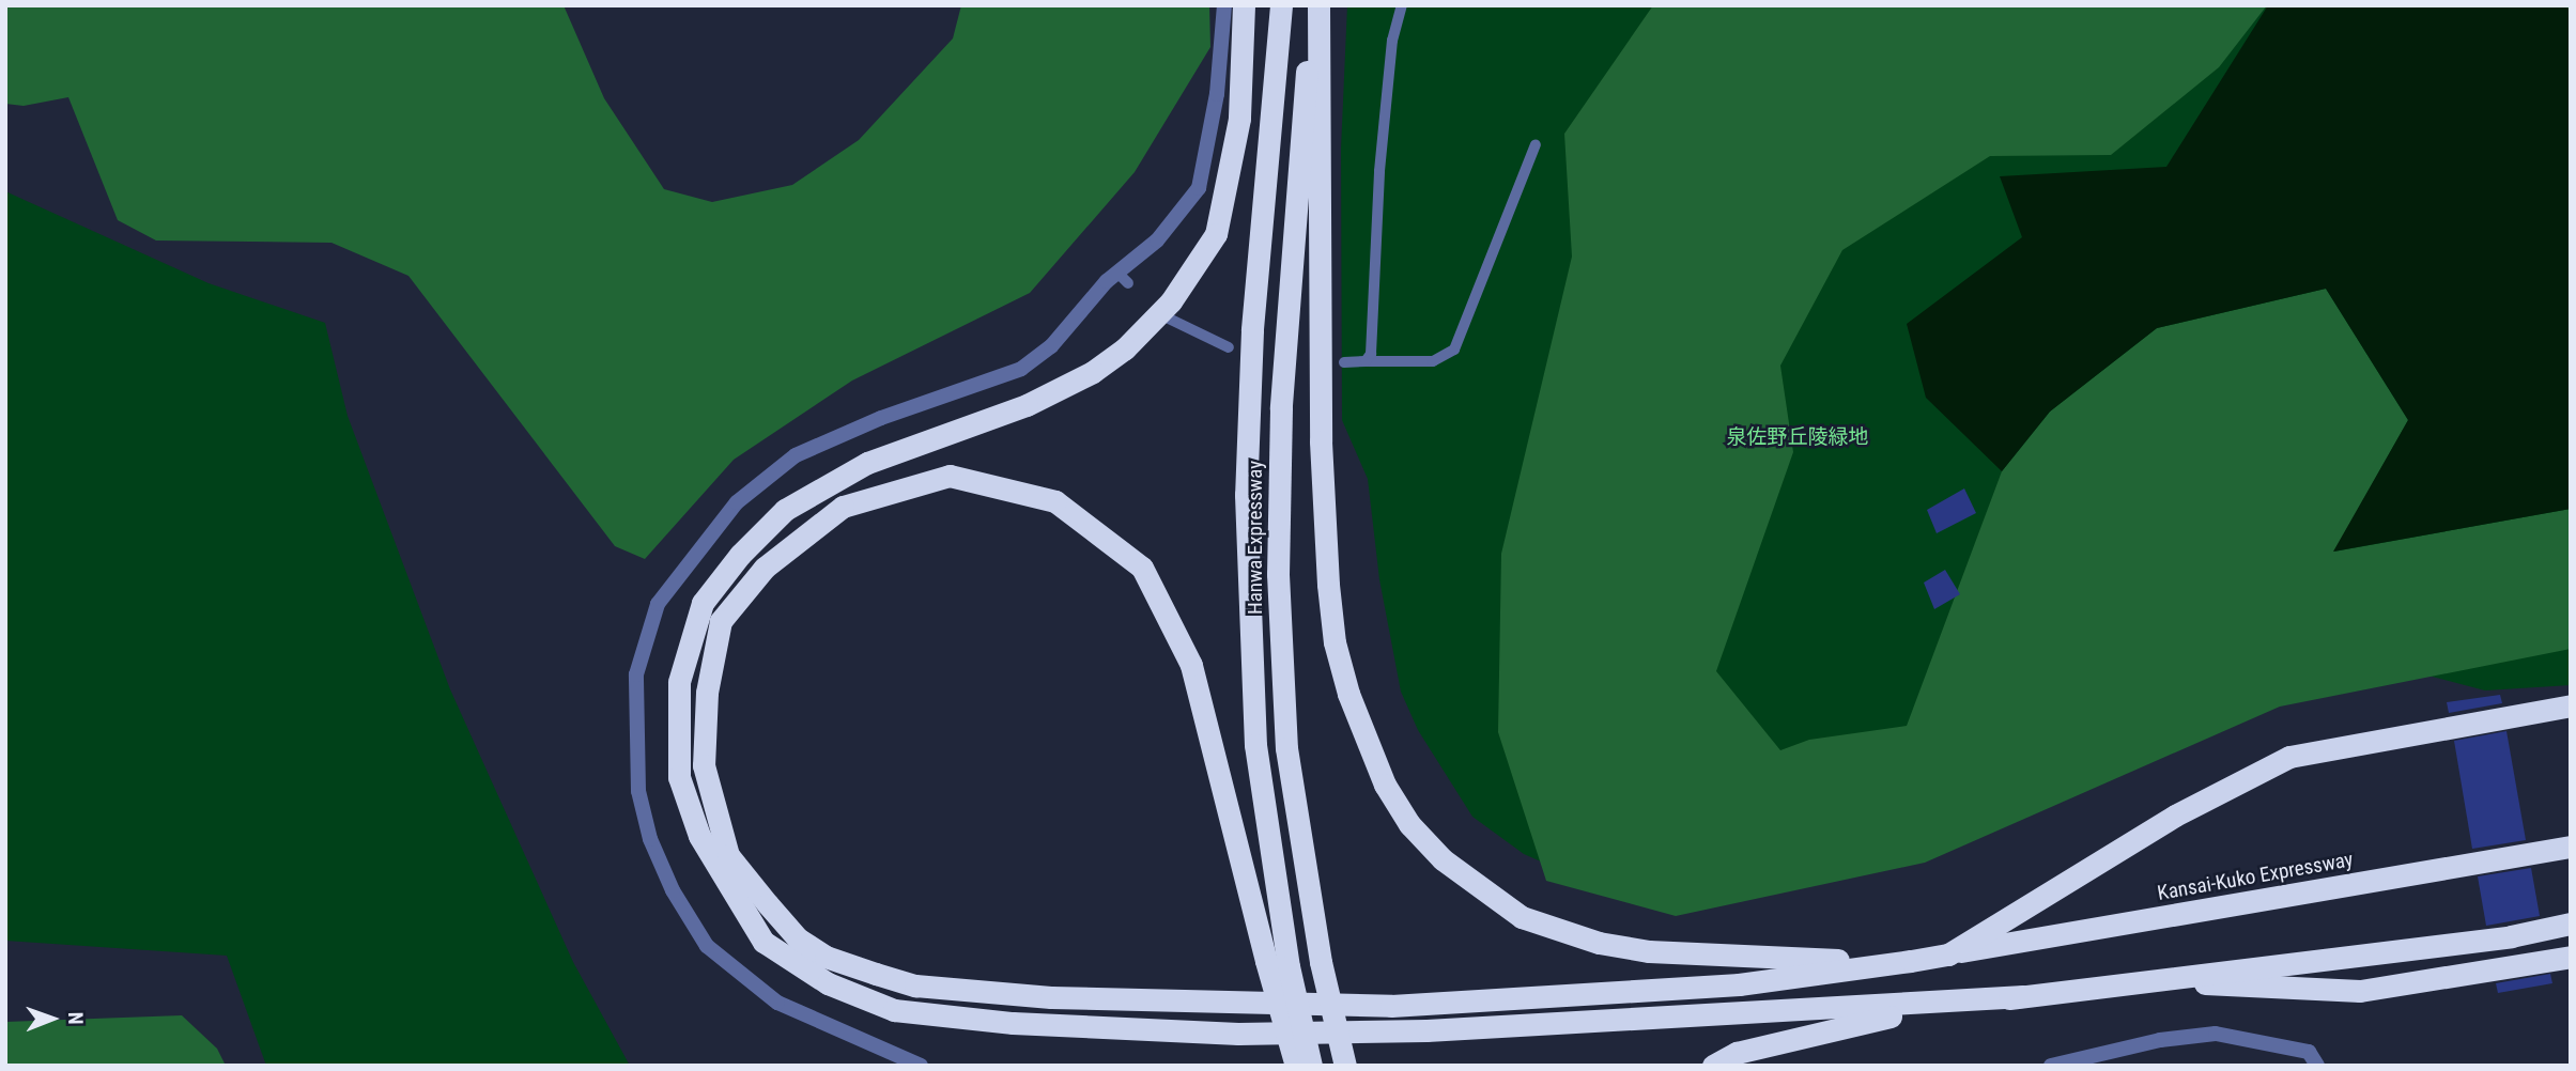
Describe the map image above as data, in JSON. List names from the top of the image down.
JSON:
{
  "streets": {
    "highway": ["Hanwa Expressway", "Kansai-Kuko Expressway"]
  },
  "parks": ["泉佐野丘陵緑地"],
  "north": "right"
}
